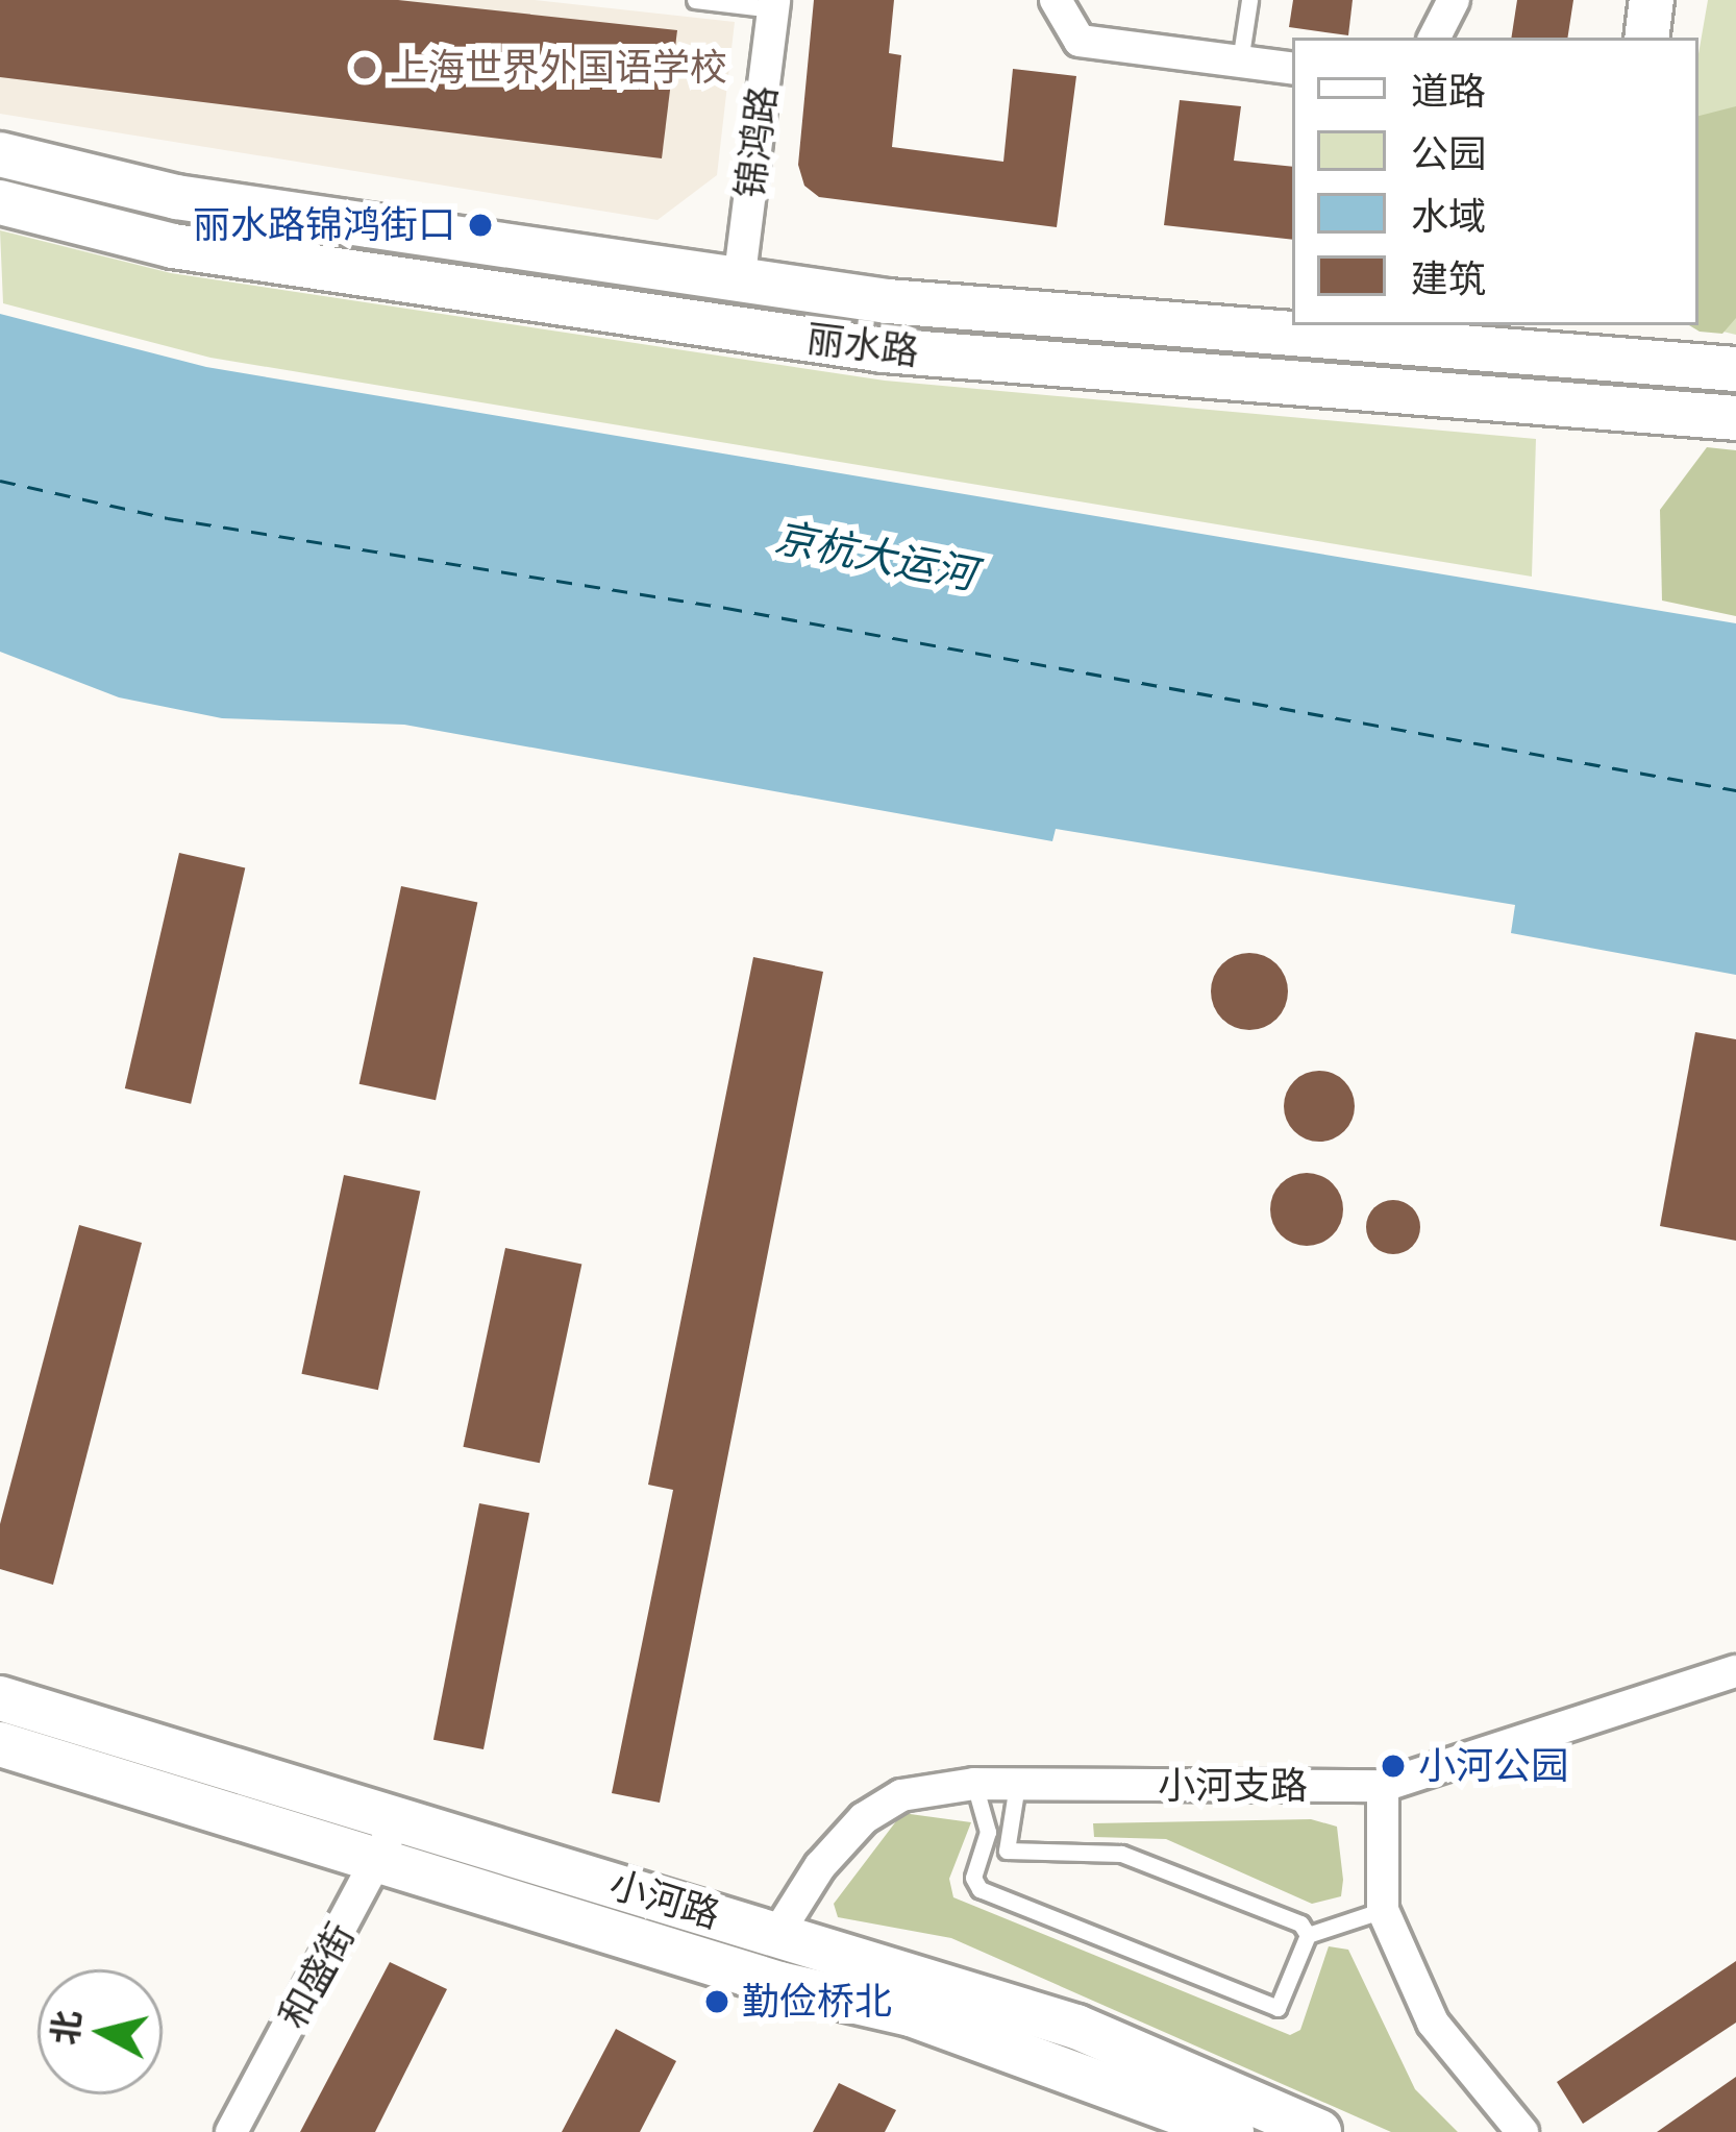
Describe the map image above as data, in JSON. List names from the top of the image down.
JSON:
{
  "streets": {
    "main road": ["丽水路", "小河路"],
    "street": ["锦鸿路", "小河支路", "和盛街"]
  },
  "crossings": [
    ["锦鸿路", "丽水路"],
    ["小河支路", "小河路"],
    ["小河路", "和盛街"]
  ],
  "water": ["京杭大运河"],
  "places": [
    "上海世界外国语学校",
    "丽水路锦鸿街口",
    "小河公园",
    "勤俭桥北"
  ],
  "legend": [
    "道路",
    "公园",
    "水域",
    "建筑"
  ],
  "north": "left"
}
